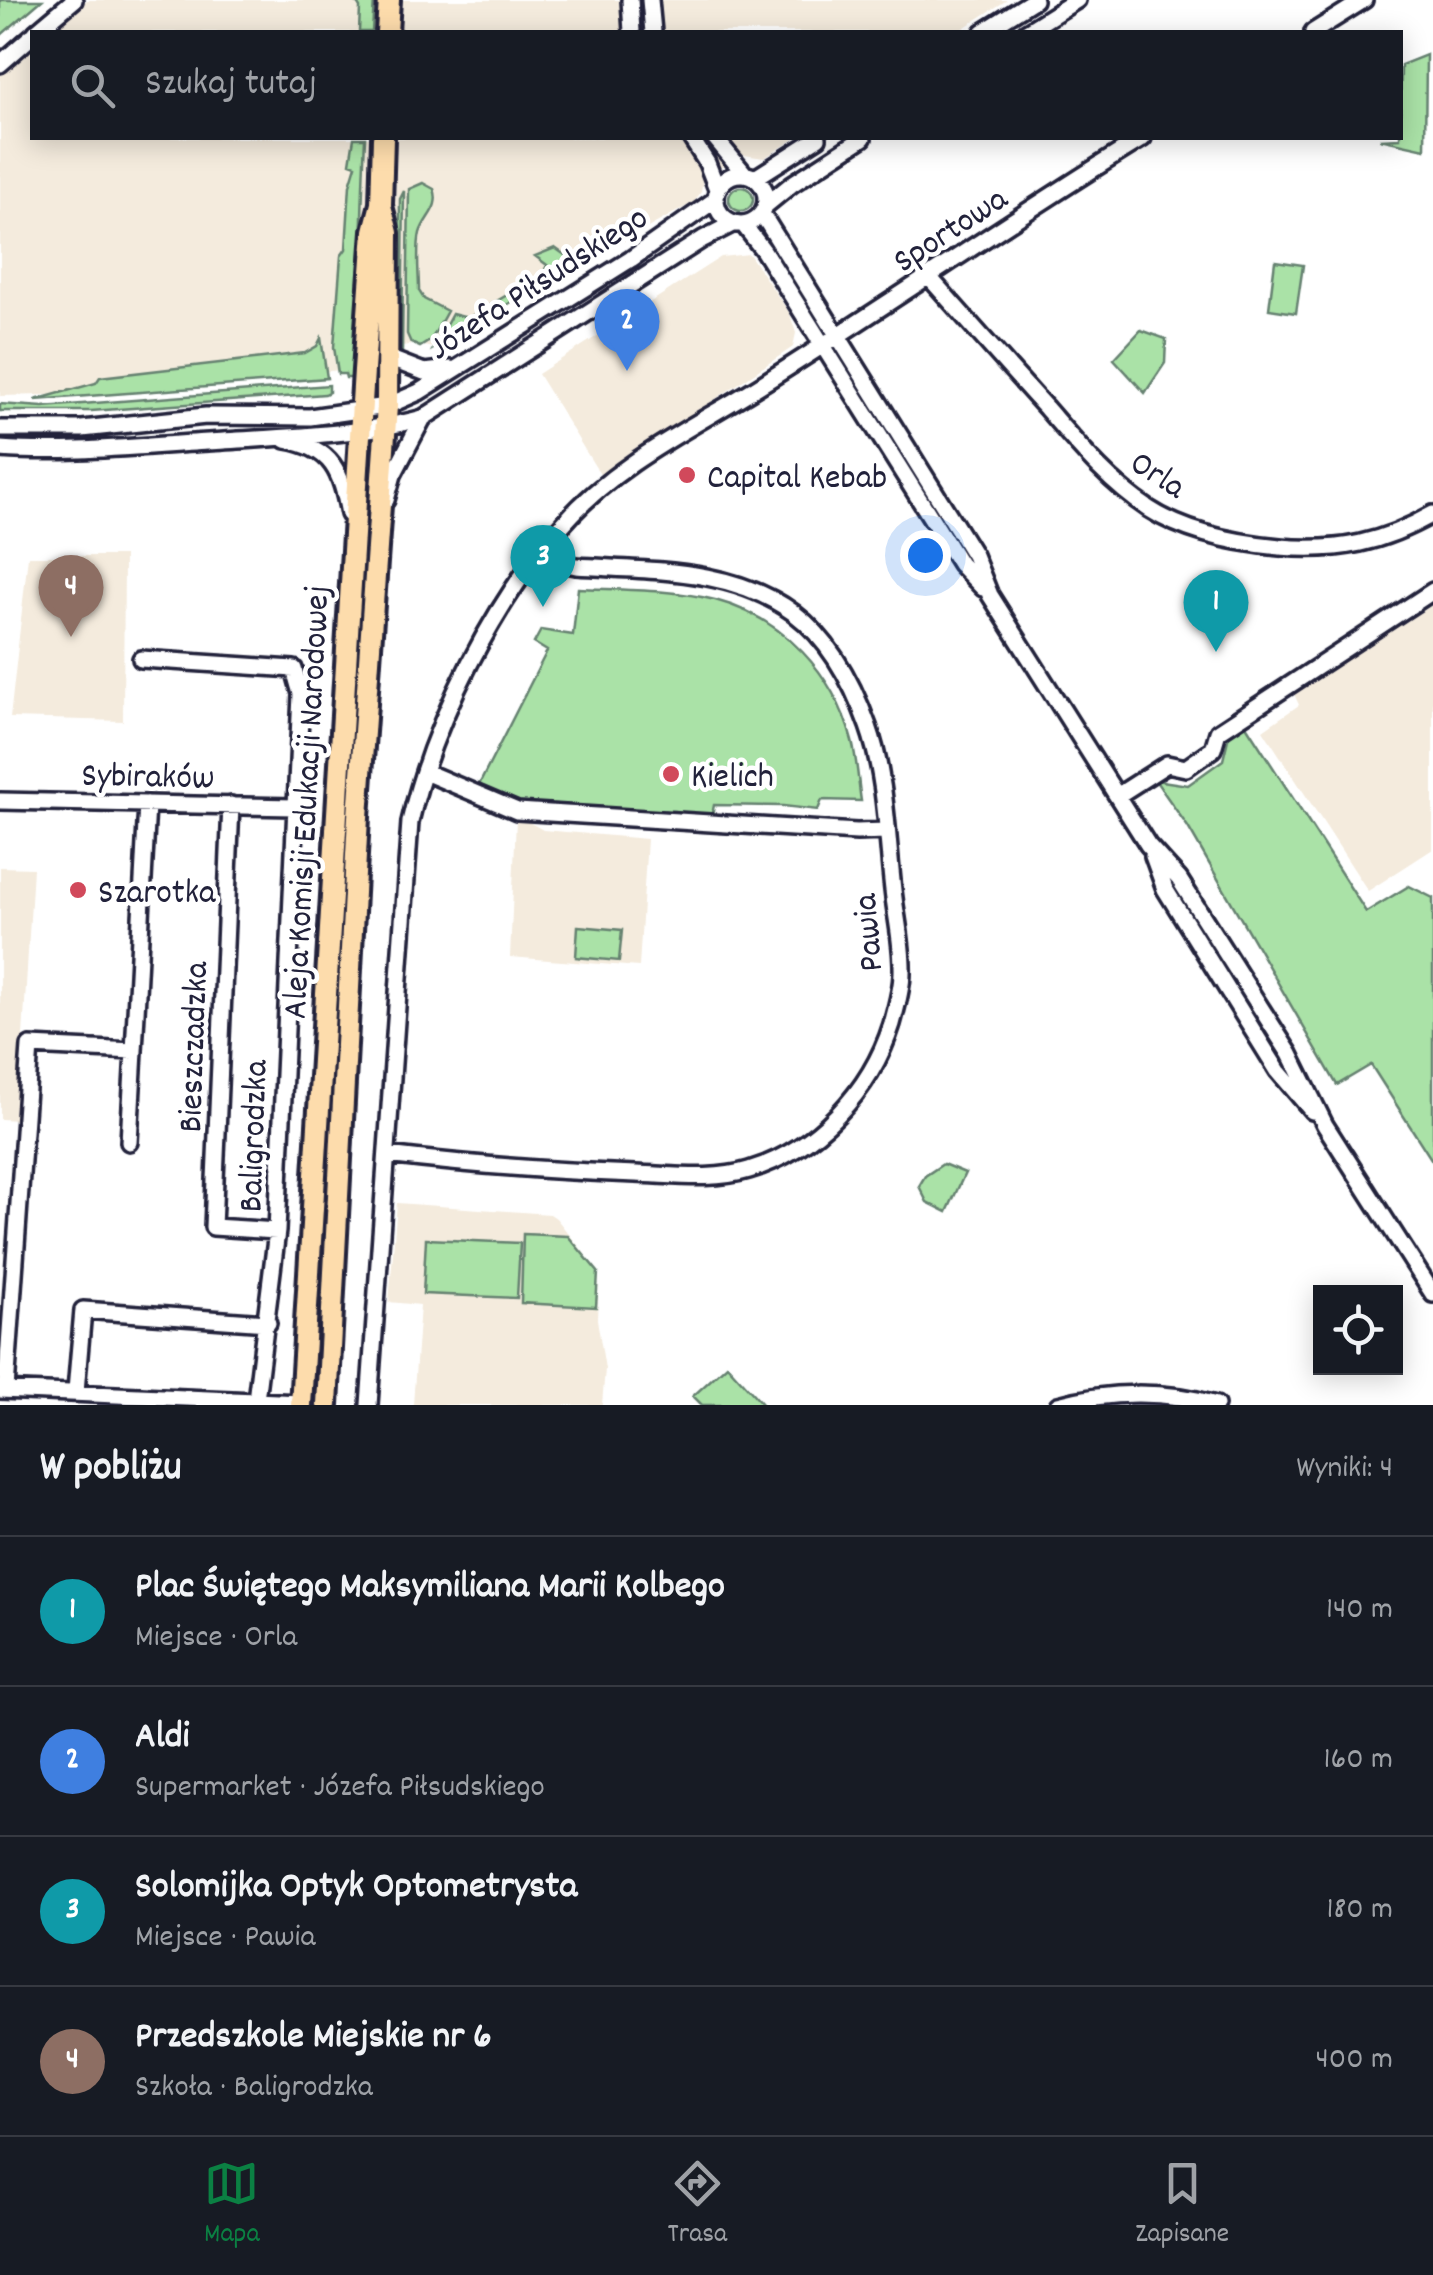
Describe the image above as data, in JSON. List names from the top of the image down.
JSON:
{
  "streets": {
    "main road": ["Aleja Komisji Edukacji Narodowej"],
    "street": [
      "Sportowa",
      "Józefa Piłsudskiego",
      "Orla",
      "Sybiraków",
      "Pawia",
      "Bieszczadzka",
      "Baligrodzka"
    ]
  },
  "crossings": [
    ["Sportowa", "Orla"],
    ["Józefa Piłsudskiego", "Aleja Komisji Edukacji Narodowej"],
    ["Sybiraków", "Bieszczadzka"],
    ["Sybiraków", "Baligrodzka"],
    ["Bieszczadzka", "Baligrodzka"]
  ],
  "places": ["Capital Kebab", "Kielich", "Szarotka"],
  "page": {
    "search": "Szukaj tutaj",
    "pins": [
      "2",
      "3",
      "4",
      "1"
    ],
    "heading": ["W pobliżu", "Wyniki: 4"],
    "list": [
      {
        "mark": "1",
        "name": "Plac Świętego Maksymiliana Marii Kolbego",
        "note": "Miejsce · Orla",
        "value": "140 m"
      },
      {
        "mark": "2",
        "name": "Aldi",
        "note": "Supermarket · Józefa Piłsudskiego",
        "value": "160 m"
      },
      {
        "mark": "3",
        "name": "Solomijka Optyk Optometrysta",
        "note": "Miejsce · Pawia",
        "value": "180 m"
      },
      {
        "mark": "4",
        "name": "Przedszkole Miejskie nr 6",
        "note": "Szkoła · Baligrodzka",
        "value": "400 m"
      }
    ],
    "nav": ["Mapa", "Trasa", "Zapisane"]
  }
}
